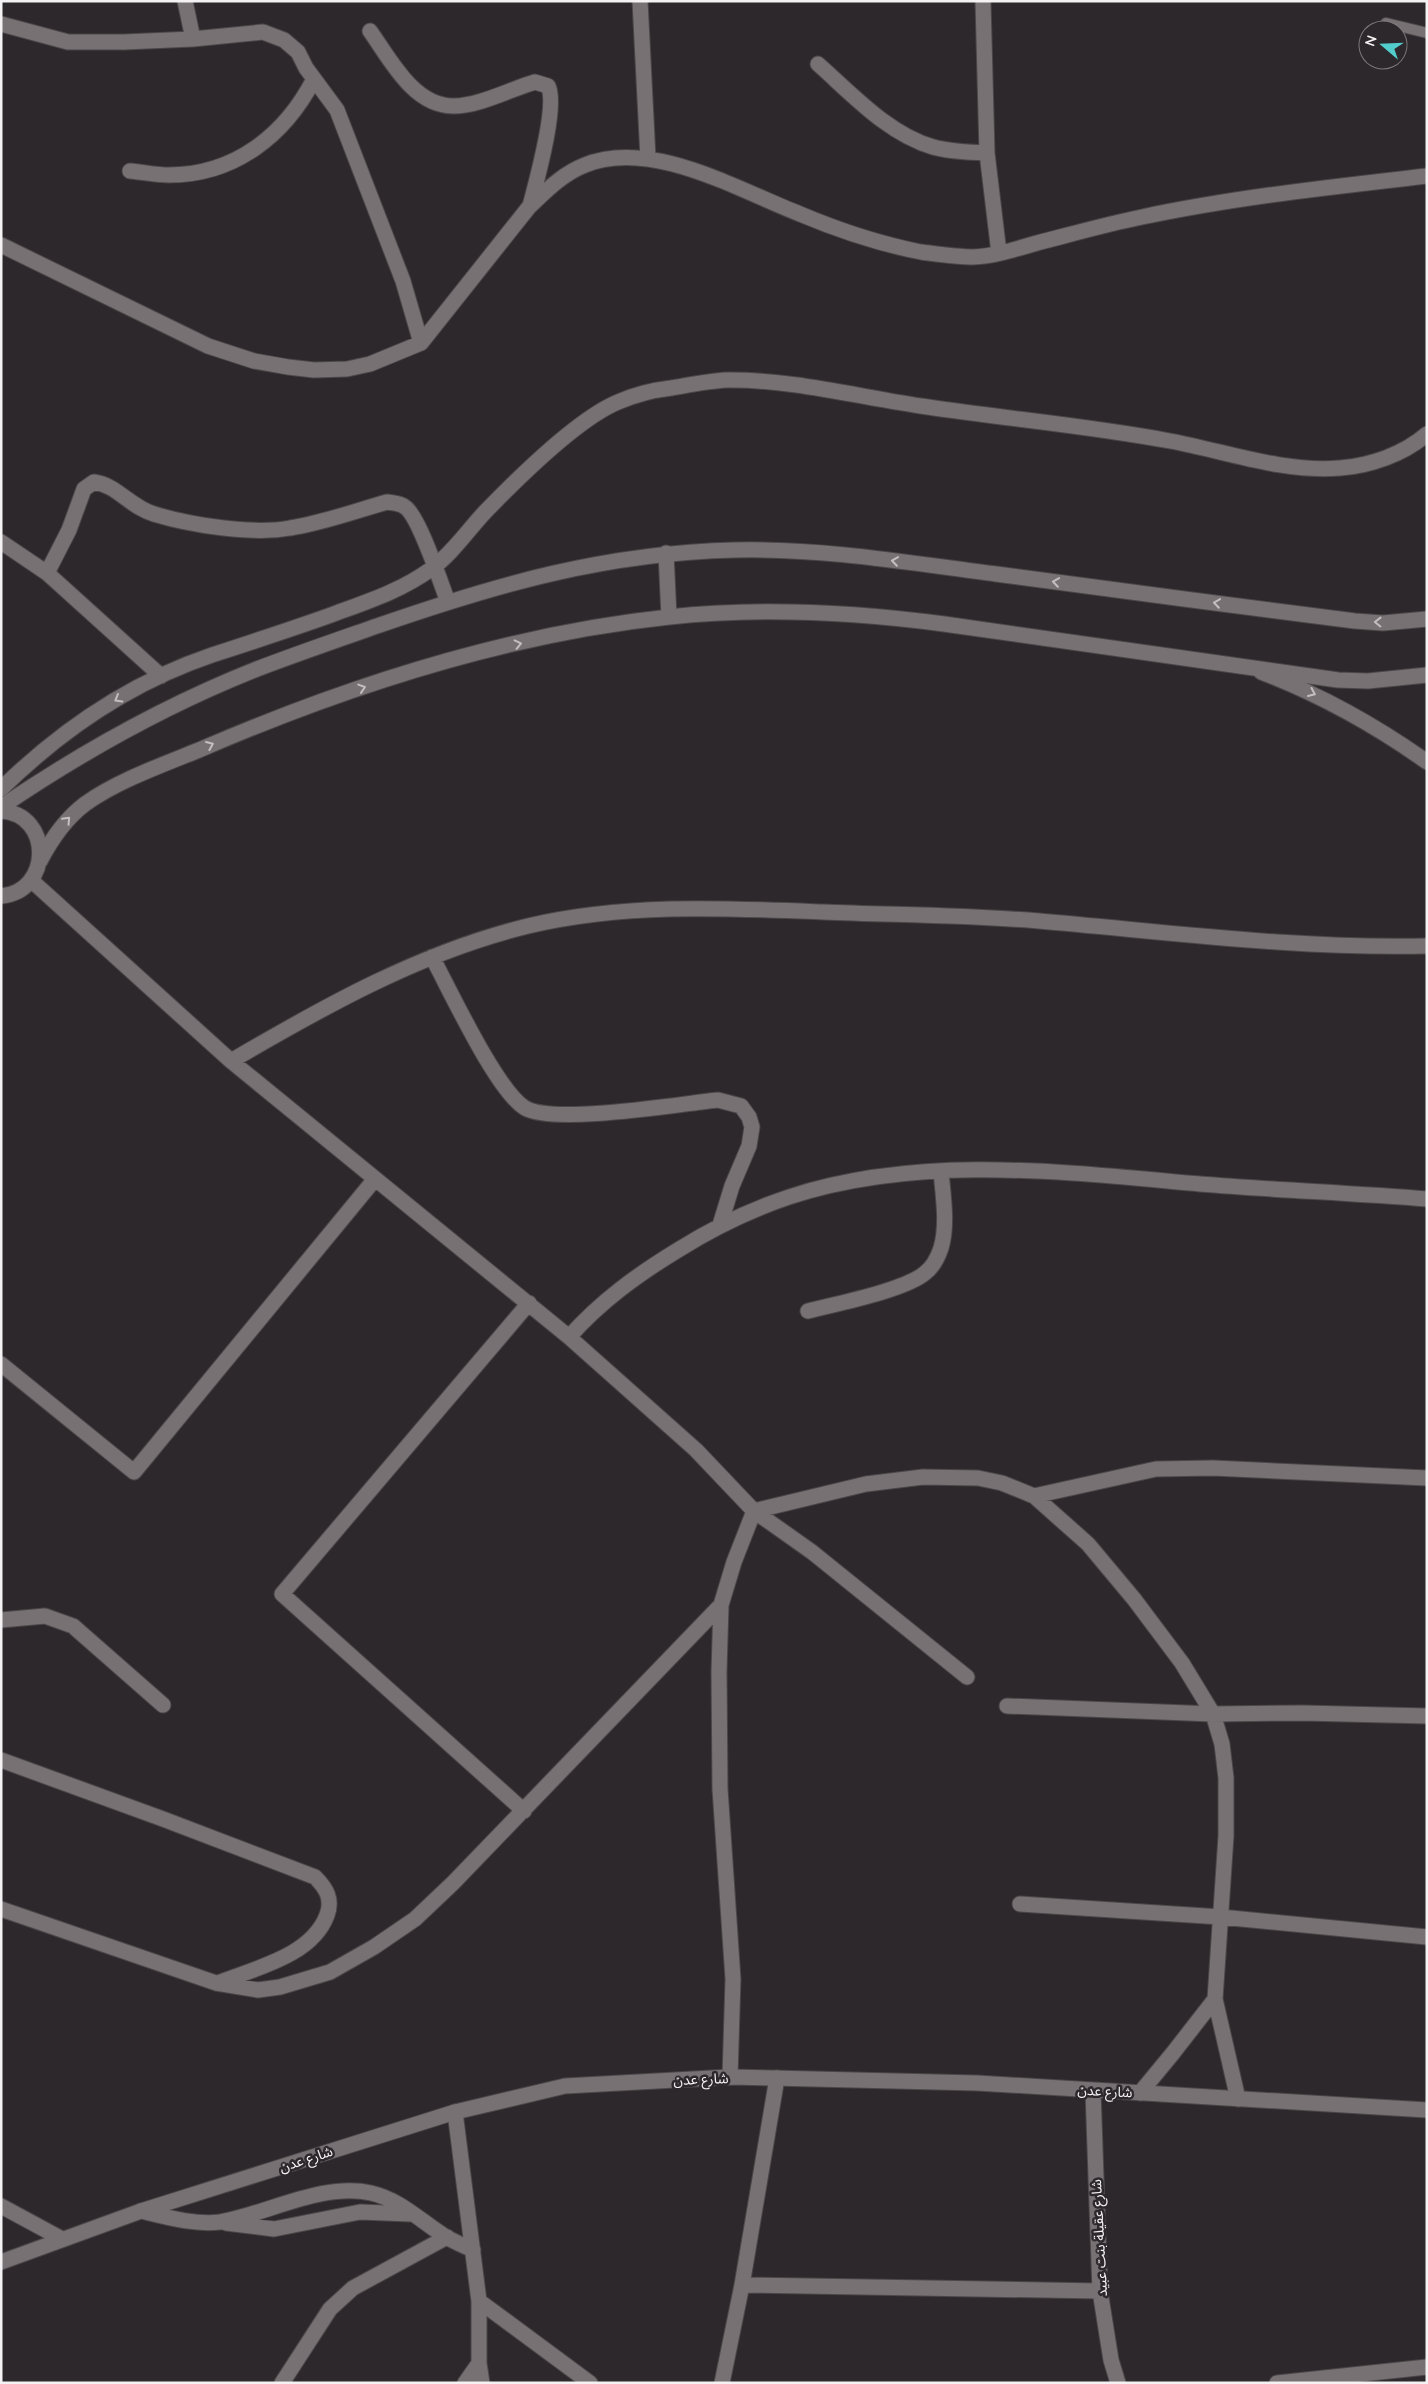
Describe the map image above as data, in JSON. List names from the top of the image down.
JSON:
{
  "streets": {
    "street": ["شارع عدن", "شارع عقيلة بنت عبيد"]
  },
  "crossings": [
    ["شارع عدن", "شارع عقيلة بنت عبيد"]
  ],
  "north": "left"
}
